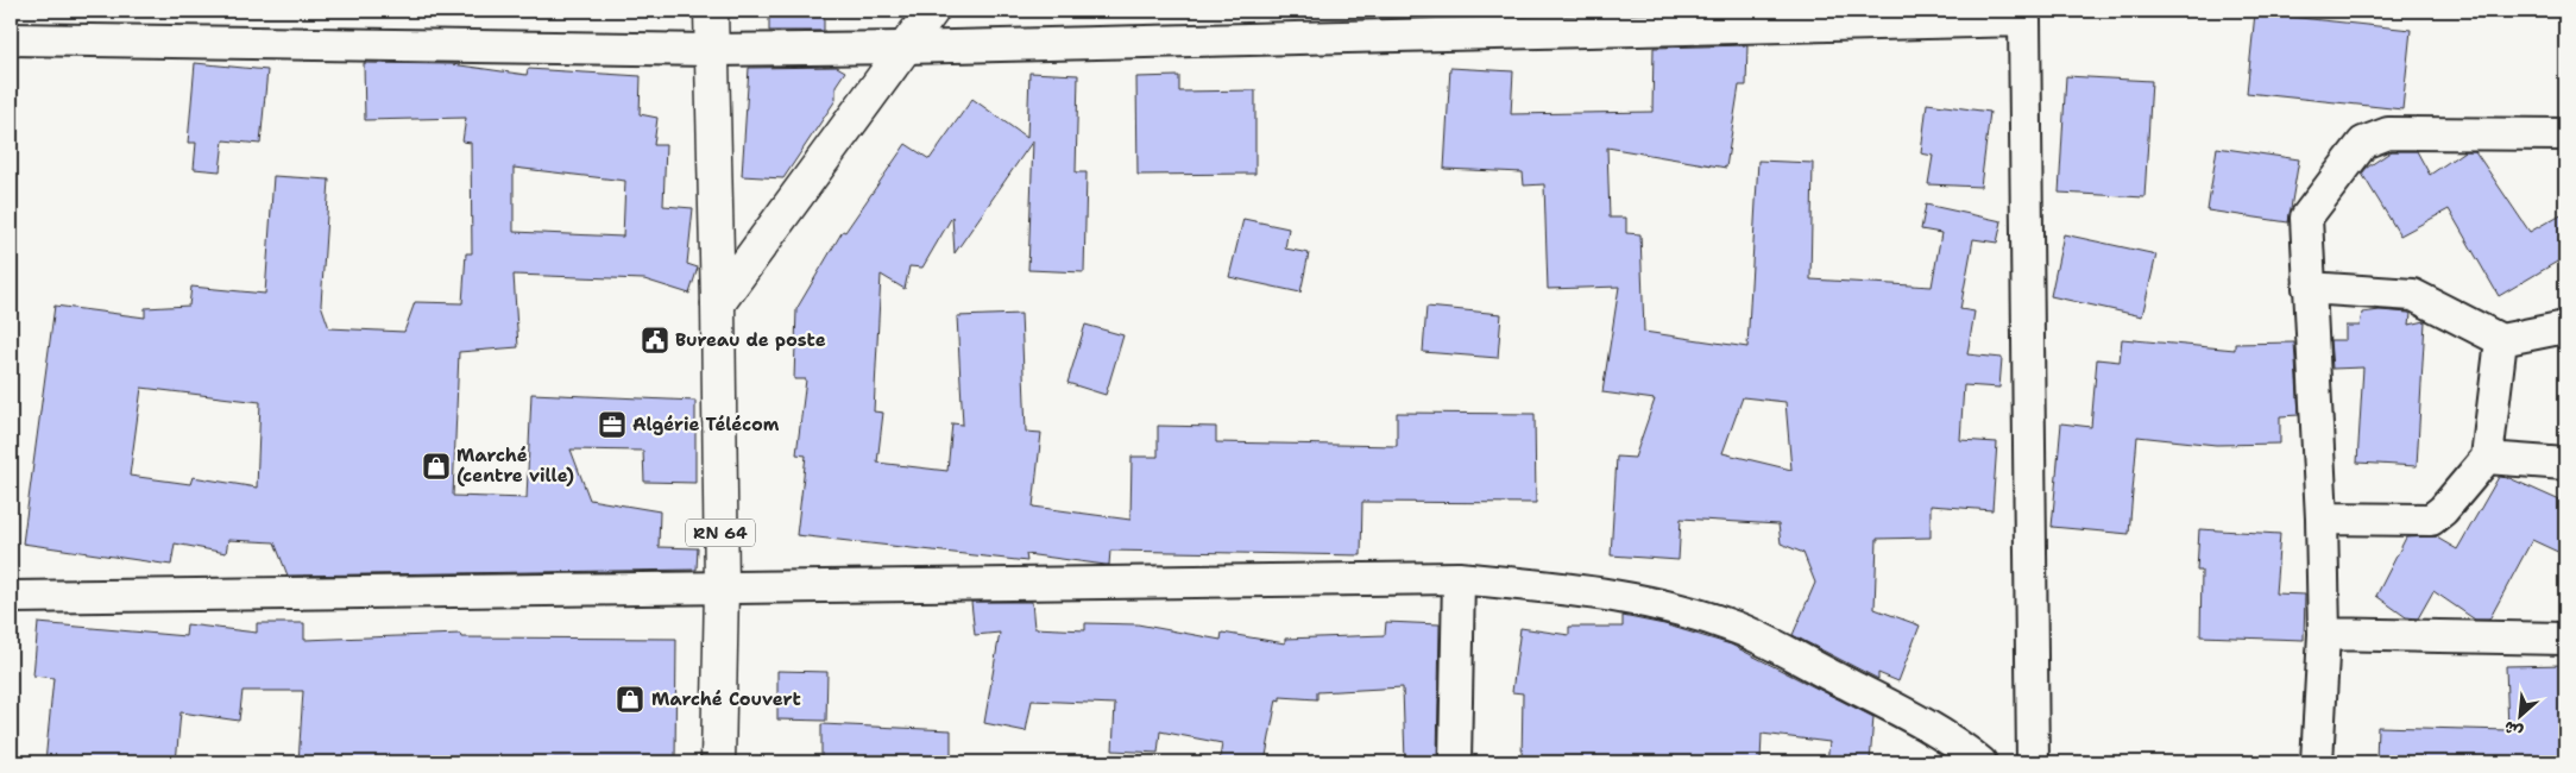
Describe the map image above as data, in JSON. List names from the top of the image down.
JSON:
{
  "streets": {
    "main road": ["RN 64"]
  },
  "places": {
    "public building": ["Bureau de poste"],
    "office": ["Algérie Télécom"],
    "shop": ["Marché (centre ville)", "Marché Couvert"]
  },
  "north": "bottom left"
}
